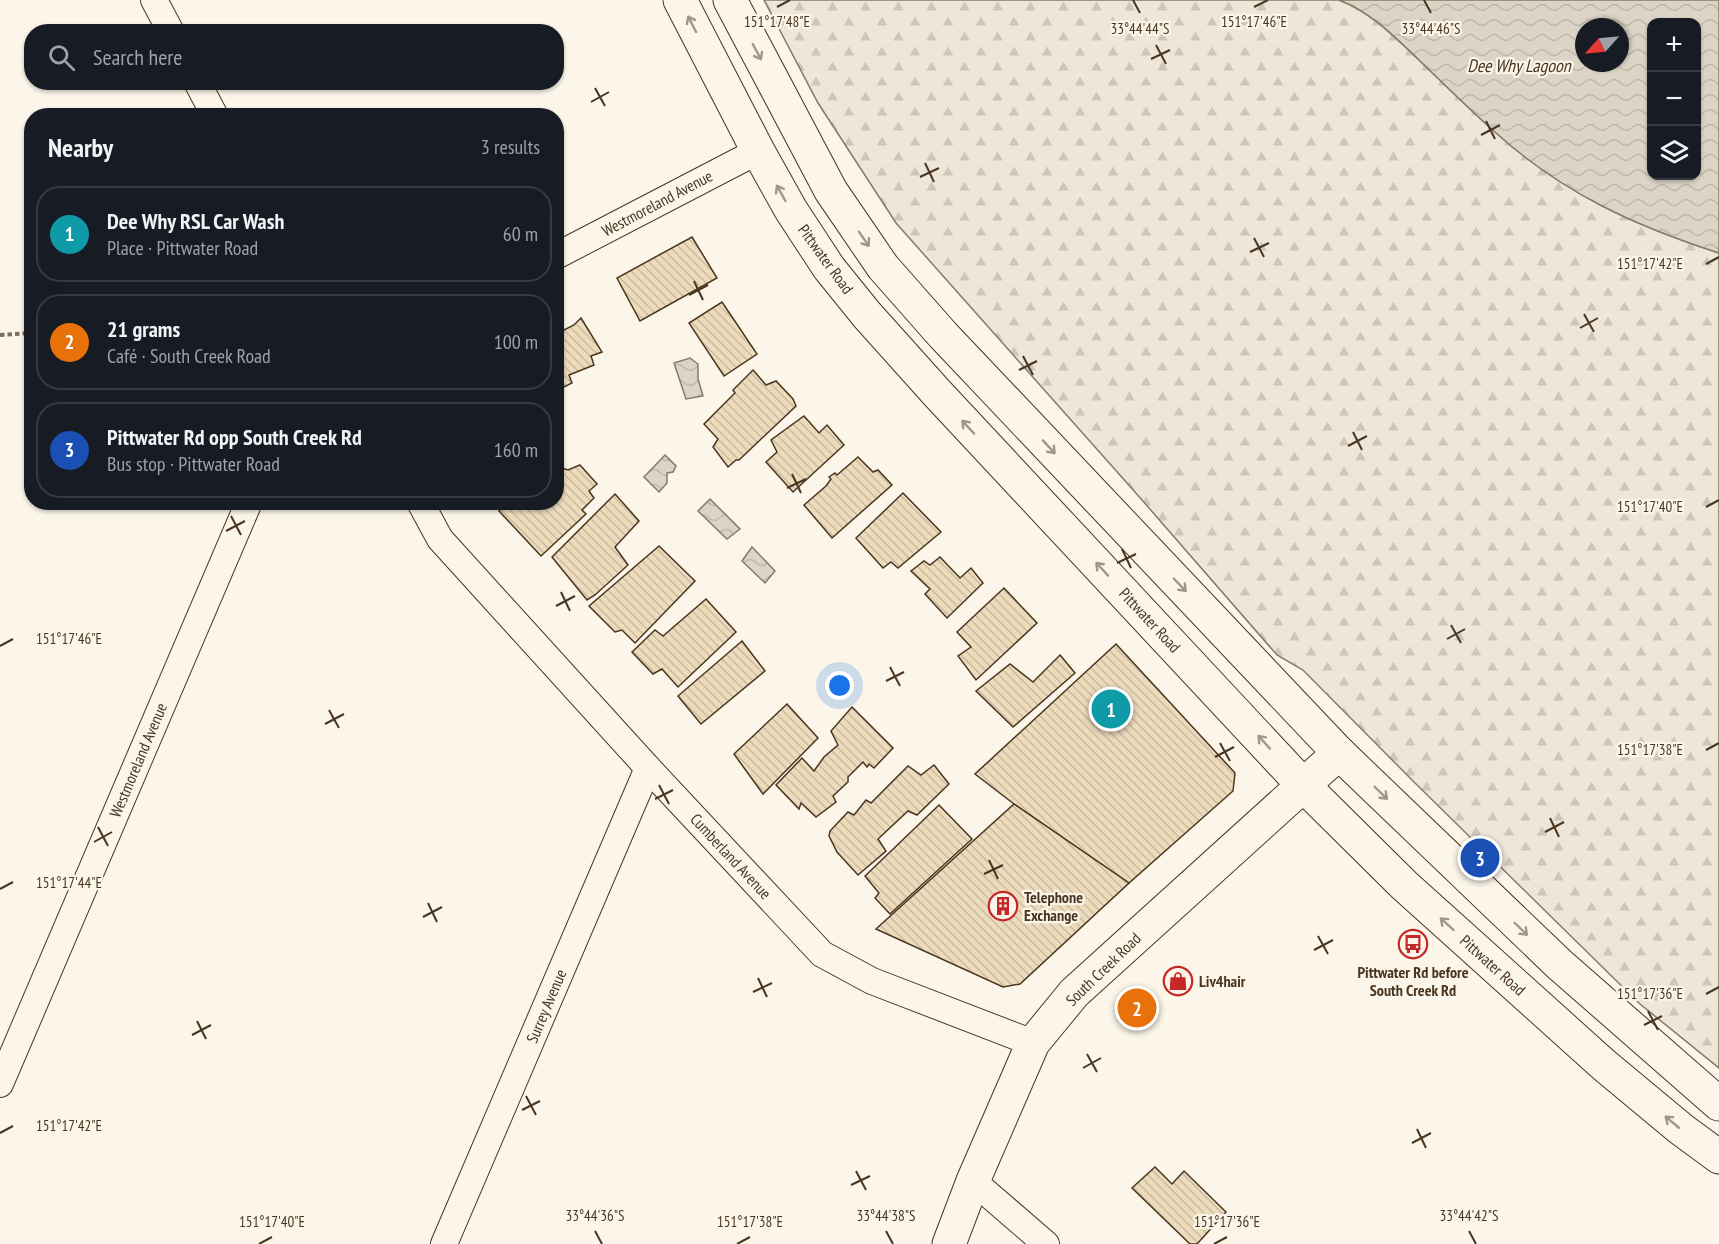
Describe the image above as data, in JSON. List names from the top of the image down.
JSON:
{
  "streets": {
    "main road": ["Pittwater Road", "South Creek Road"],
    "street": ["Westmoreland Avenue", "Cumberland Avenue", "Surrey Avenue"]
  },
  "crossings": [
    ["Westmoreland Avenue", "Pittwater Road"],
    ["Pittwater Road", "South Creek Road"],
    ["Cumberland Avenue", "South Creek Road"],
    ["Cumberland Avenue", "Surrey Avenue"]
  ],
  "water": ["Dee Why Lagoon"],
  "places": {
    "building": ["Telephone Exchange"],
    "bus stop": ["Pittwater Rd before South Creek Rd"],
    "shop": ["Liv4hair"]
  },
  "north": "bottom left",
  "page": {
    "map_buttons": ["+", "−"],
    "search": "Search here",
    "heading": ["Nearby", "3 results"],
    "list": [
      {
        "mark": "1",
        "name": "Dee Why RSL Car Wash",
        "note": "Place · Pittwater Road",
        "value": "60 m"
      },
      {
        "mark": "2",
        "name": "21 grams",
        "note": "Café · South Creek Road",
        "value": "100 m"
      },
      {
        "mark": "3",
        "name": "Pittwater Rd opp South Creek Rd",
        "note": "Bus stop · Pittwater Road",
        "value": "160 m"
      }
    ],
    "pins": ["1", "3", "2"]
  },
  "coordinates": [
    "151°17'48\"E",
    "151°17'46\"E",
    "33°44'44\"S",
    "33°44'46\"S",
    "151°17'42\"E",
    "151°17'40\"E",
    "151°17'38\"E",
    "151°17'44\"E",
    "151°17'36\"E",
    "33°44'36\"S",
    "33°44'38\"S",
    "33°44'42\"S"
  ]
}
